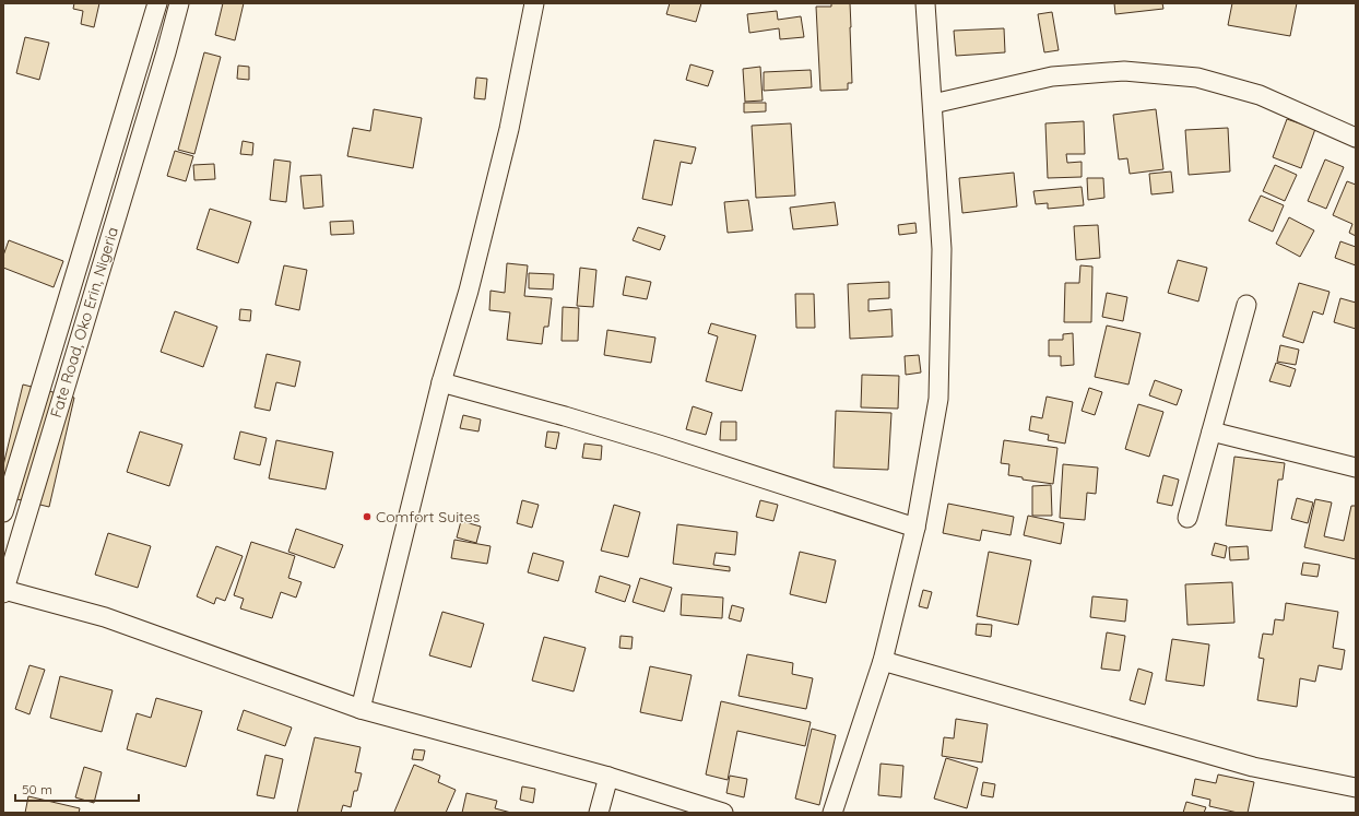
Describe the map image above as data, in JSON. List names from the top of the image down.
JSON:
{
  "streets": {
    "street": ["Fate Road, Oko Erin, Nigeria"]
  },
  "places": ["Comfort Suites"],
  "scale_bar": "50 m"
}
